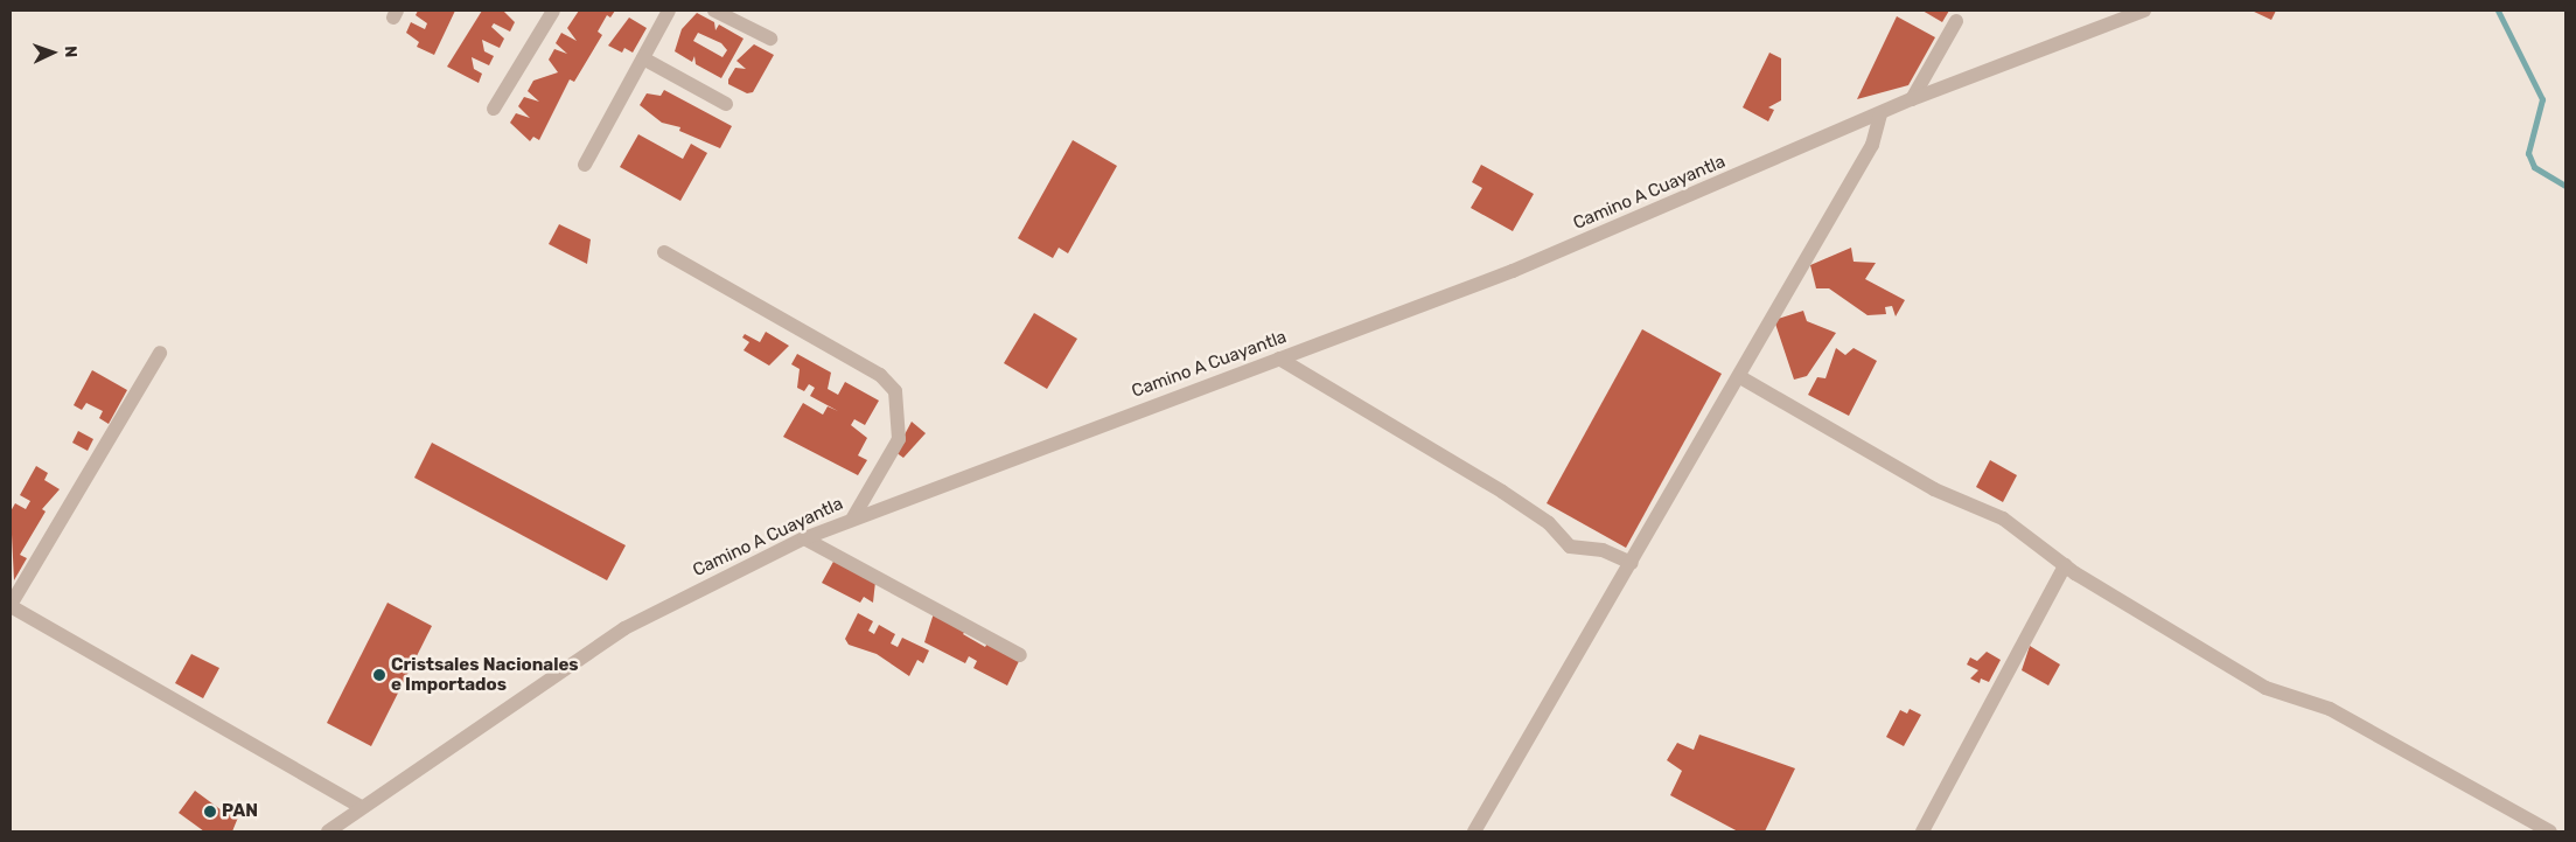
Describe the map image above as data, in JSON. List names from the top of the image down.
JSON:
{
  "streets": {
    "street": ["Camino A Cuayantla"]
  },
  "places": ["Cristsales Nacionales e Importados", "PAN"],
  "north": "right"
}
